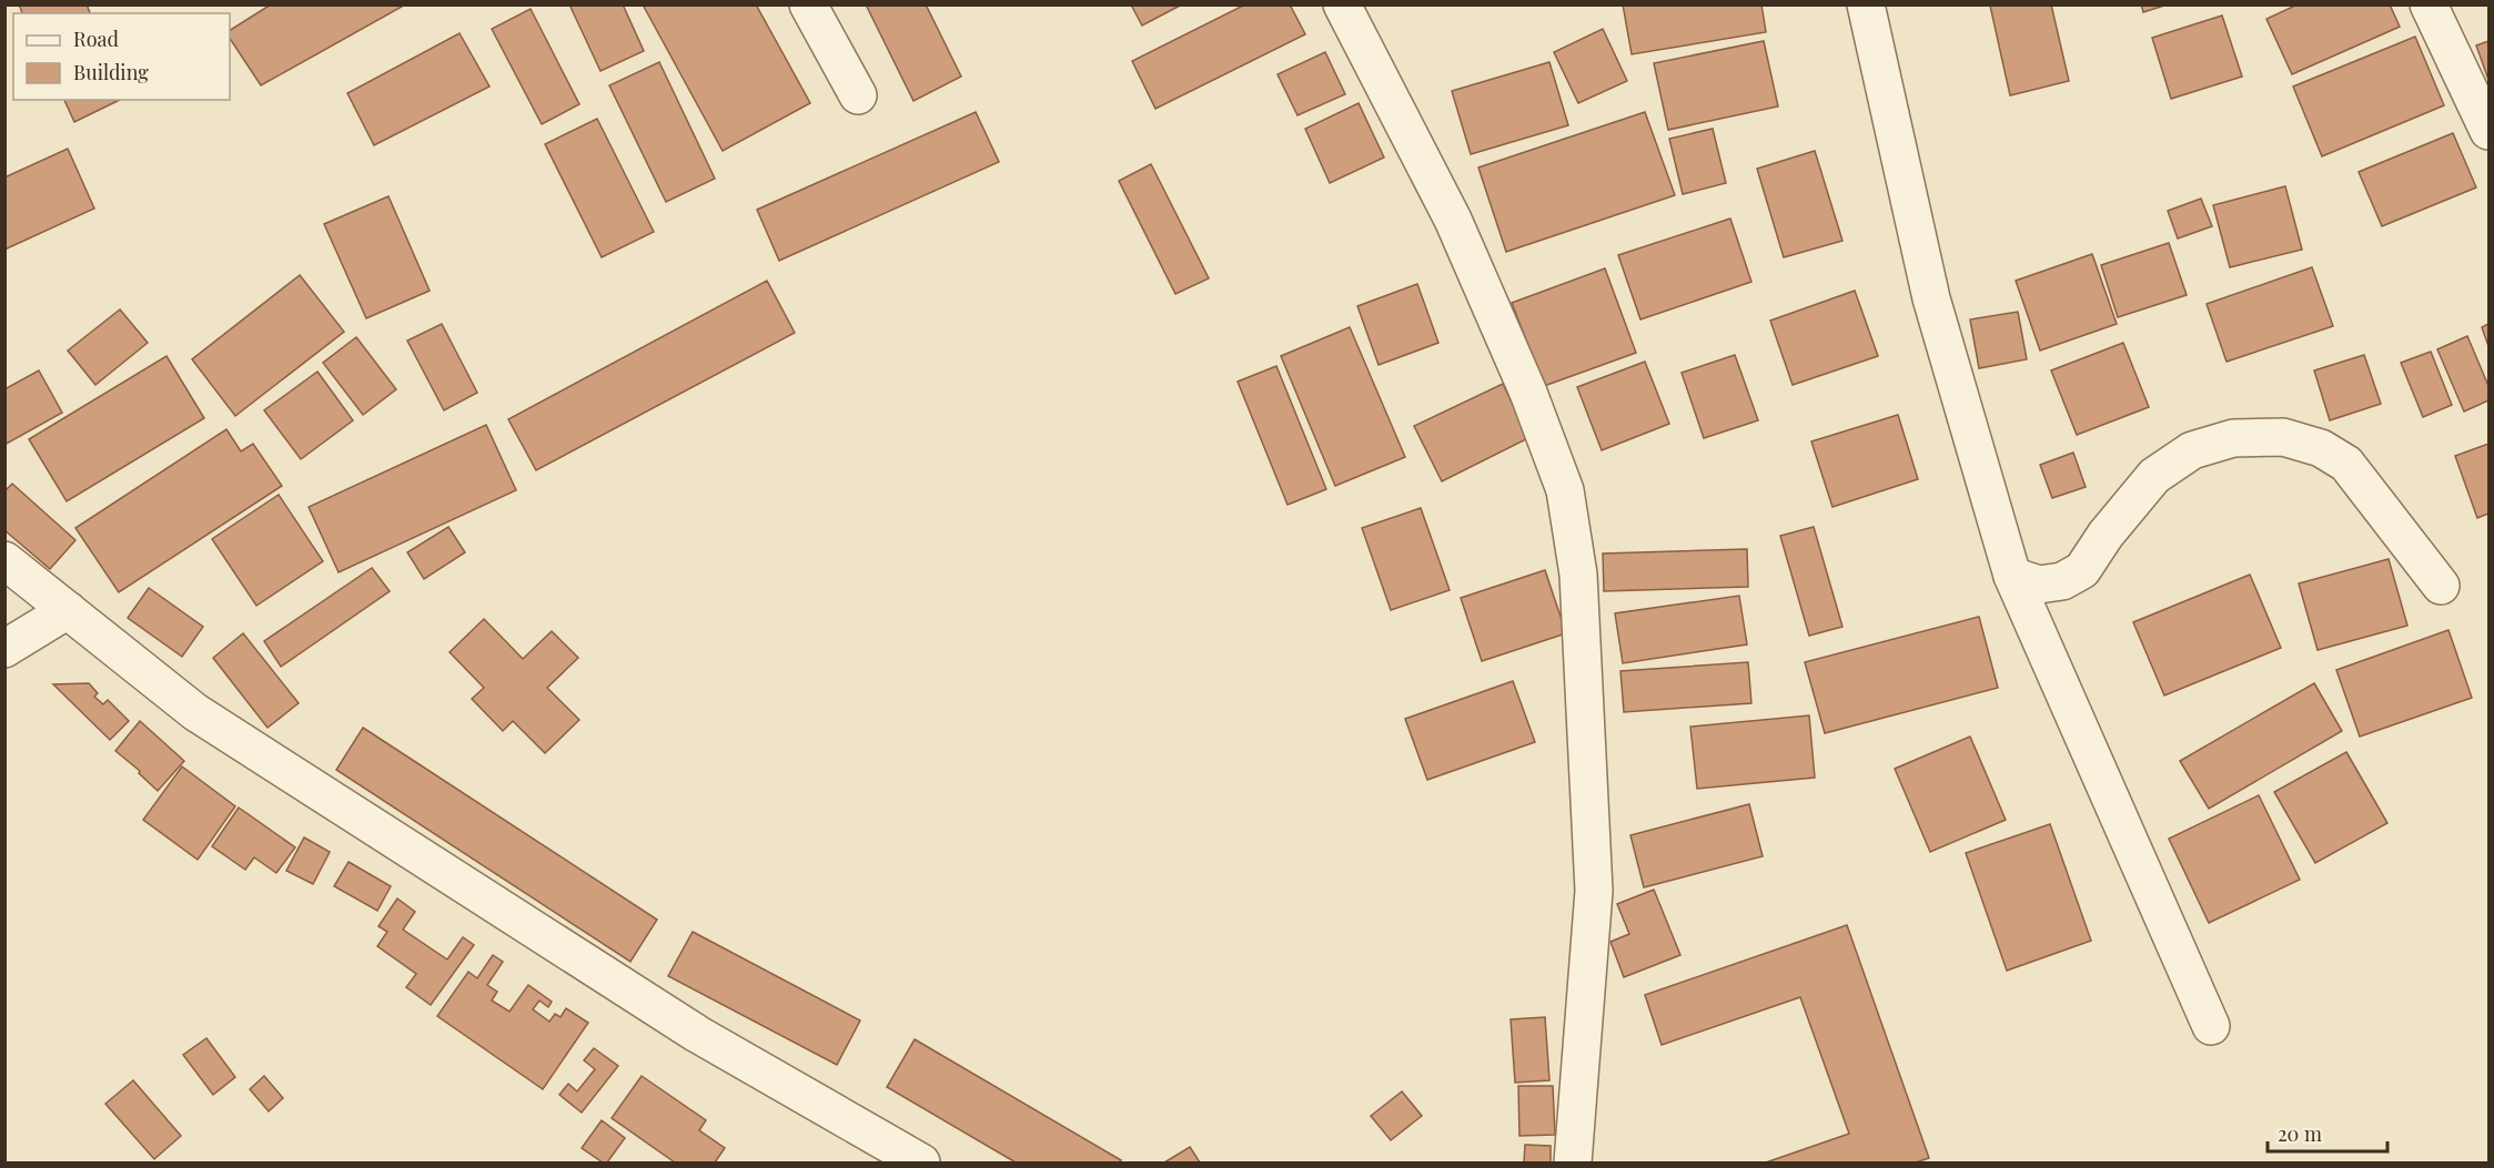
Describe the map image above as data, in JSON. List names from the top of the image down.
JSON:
{
  "legend": ["Road", "Building"],
  "scale_bar": "20 m"
}
